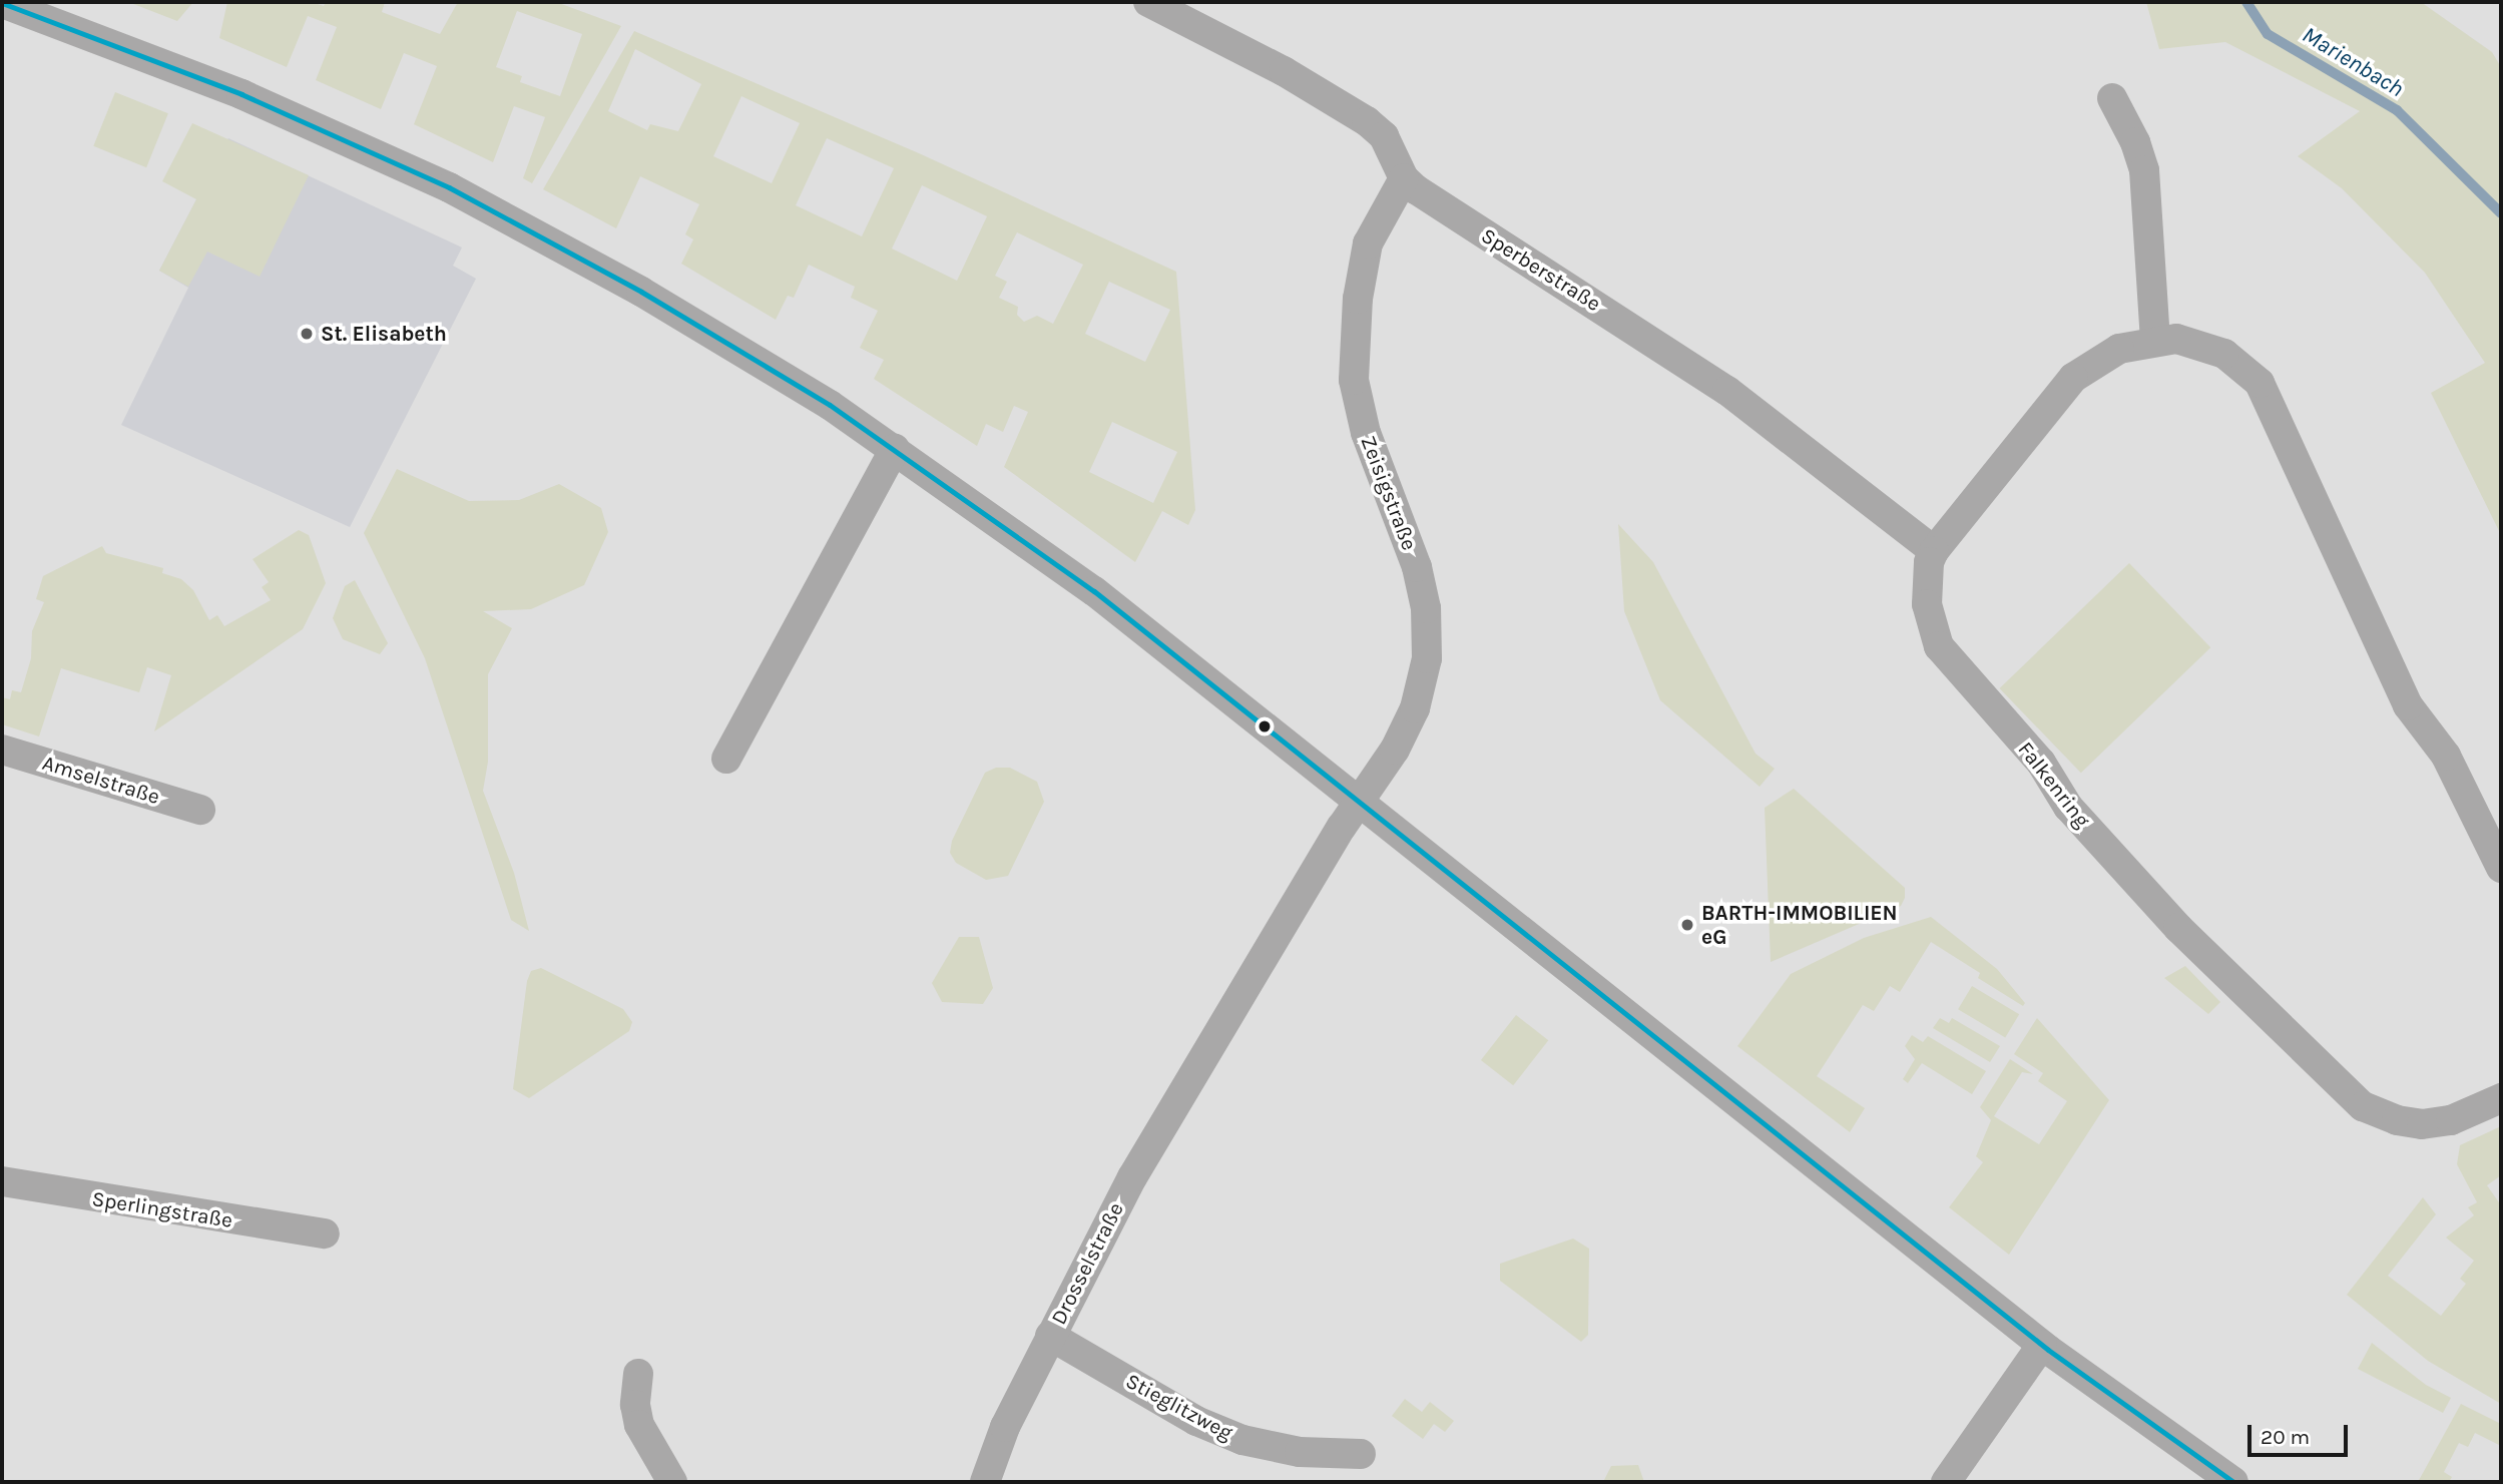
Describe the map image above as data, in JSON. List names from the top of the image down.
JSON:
{
  "streets": {
    "street": [
      "Sperberstraße",
      "Zeisigstraße",
      "Amselstraße",
      "Falkenring",
      "Sperlingstraße",
      "Drosselstraße",
      "Stieglitzweg"
    ]
  },
  "crossings": [
    ["Sperberstraße", "Zeisigstraße"],
    ["Sperberstraße", "Falkenring"],
    ["Zeisigstraße", "Drosselstraße"],
    ["Drosselstraße", "Stieglitzweg"]
  ],
  "water": ["Marienbach"],
  "places": ["St. Elisabeth", "BARTH-IMMOBILIEN eG"],
  "scale_bar": "20 m"
}
